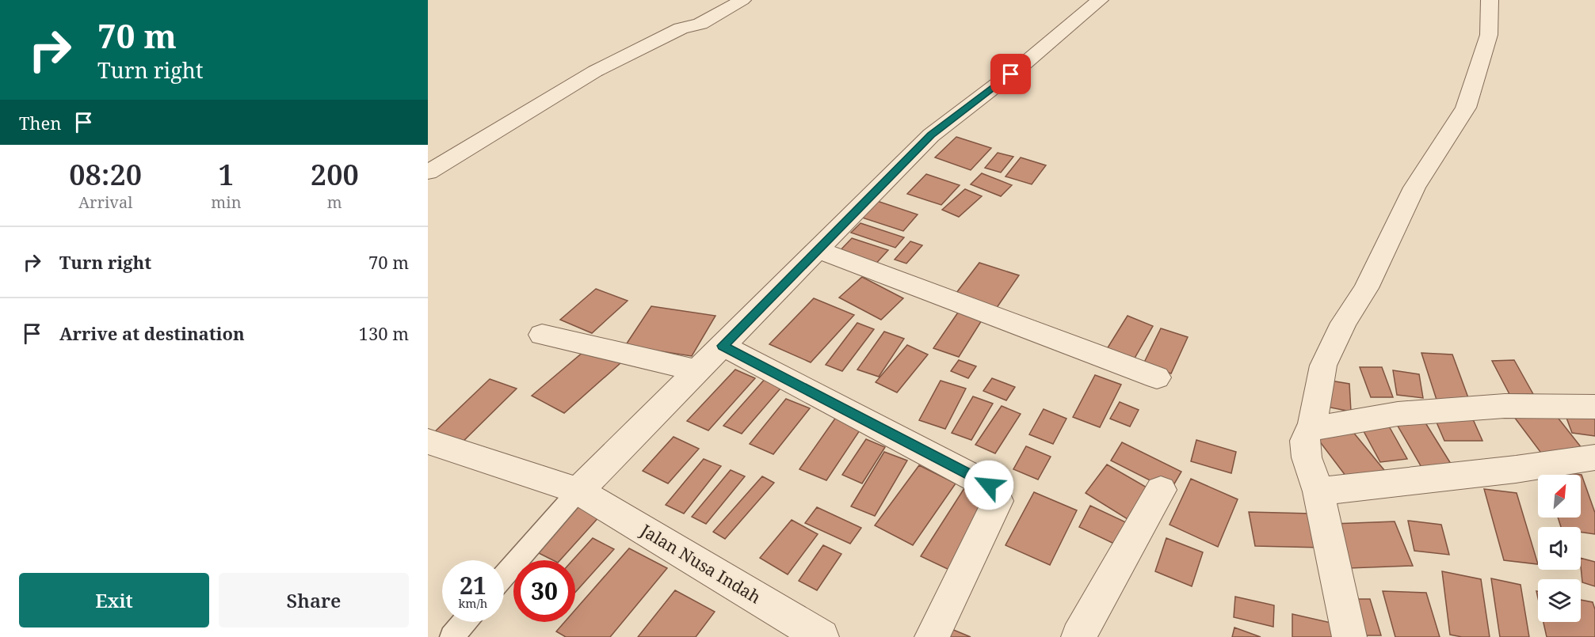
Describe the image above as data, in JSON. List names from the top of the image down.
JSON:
{
  "streets": {
    "street": ["Jalan Nusa Indah"]
  },
  "north": "top right",
  "page": {
    "turn": ["70 m", "Turn right"],
    "then": "Then",
    "eta": [
      "08:20",
      "Arrival",
      "1",
      "min",
      "200",
      "m"
    ],
    "list": [
      {
        "name": "Turn right",
        "value": "70 m"
      },
      {
        "name": "Arrive at destination",
        "value": "130 m"
      }
    ],
    "speed": "21 km/h",
    "limit": "30",
    "buttons": ["Exit", "Share"]
  }
}
